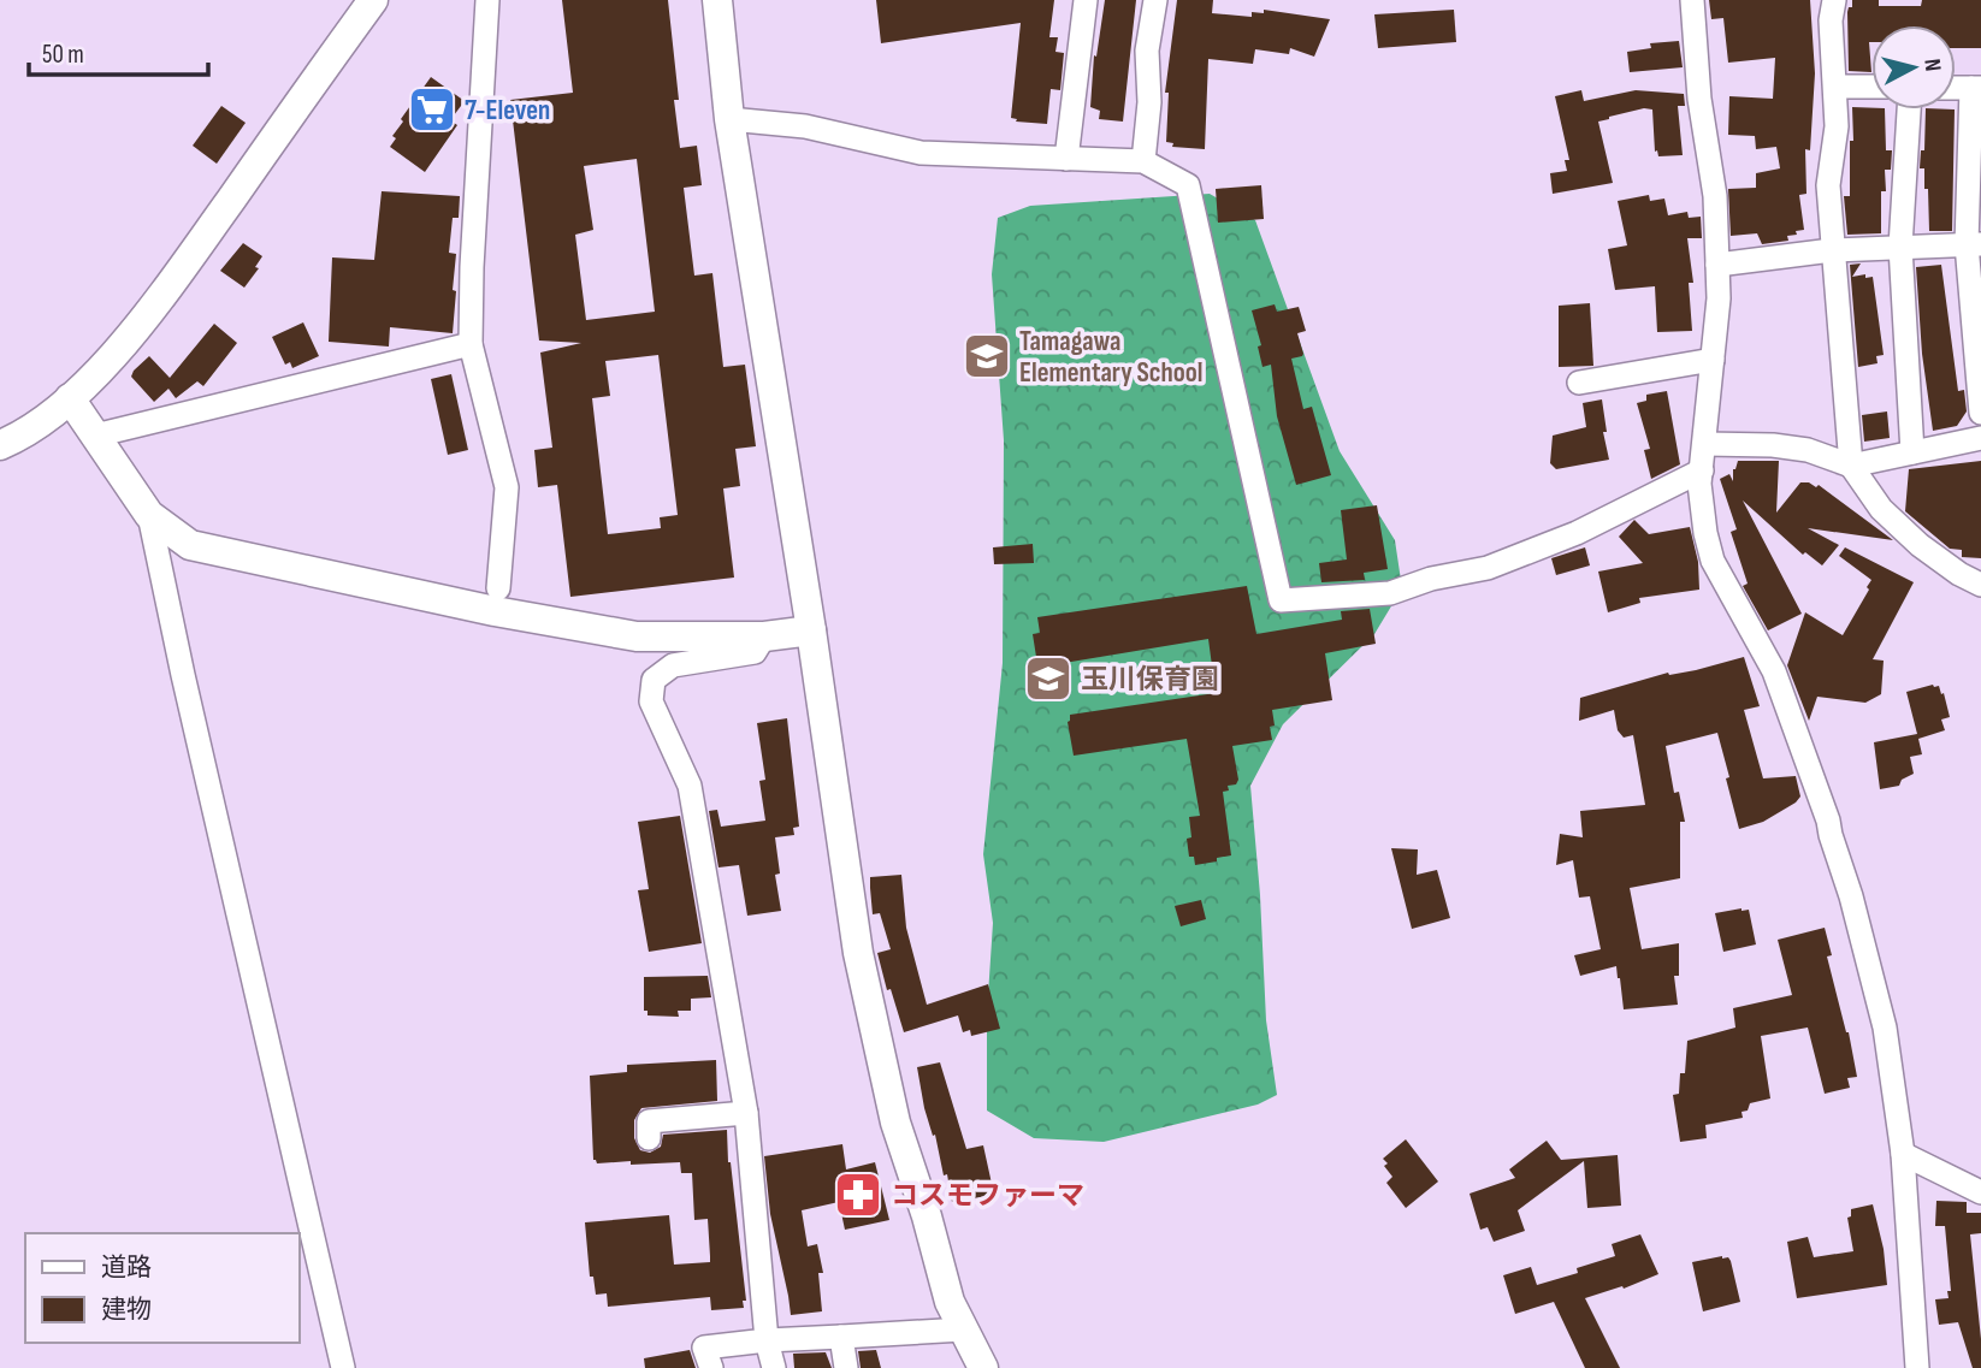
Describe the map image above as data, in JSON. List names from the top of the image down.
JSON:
{
  "places": {
    "supermarket": ["7-Eleven"],
    "school or university": ["Tamagawa Elementary School", "玉川保育園"],
    "pharmacy": ["コスモファーマ"]
  },
  "legend": ["道路", "建物"],
  "scale_bar": "50 m",
  "north": "right"
}
